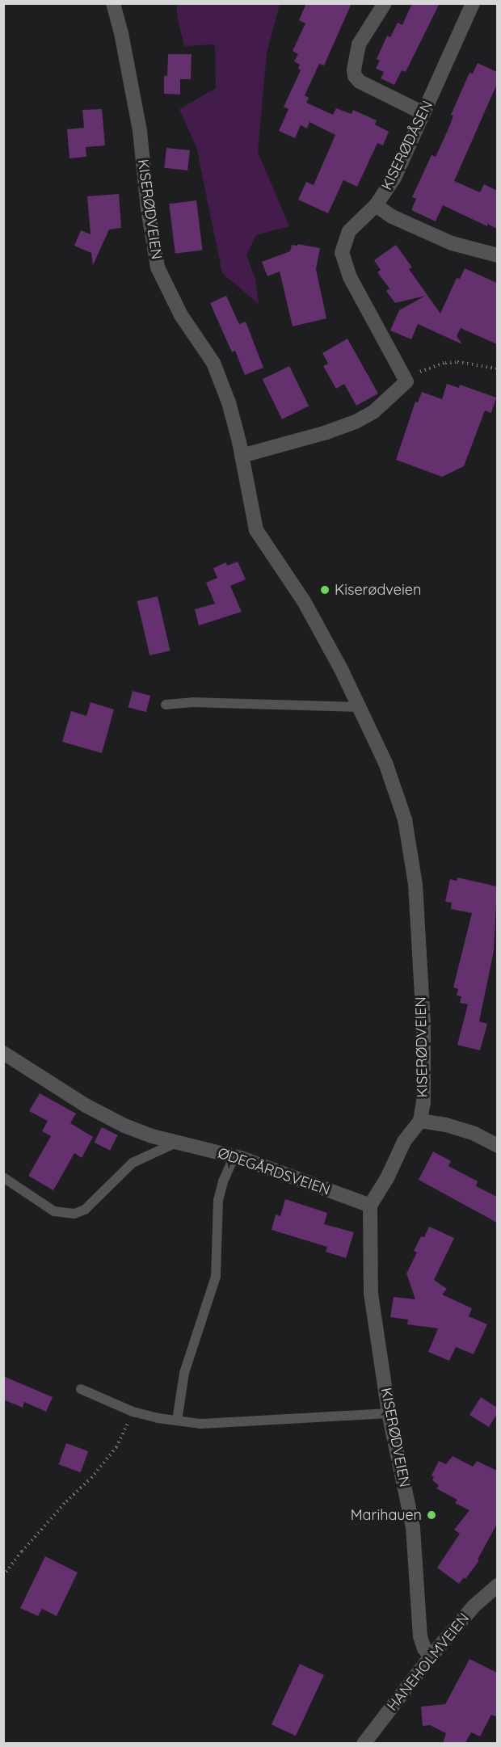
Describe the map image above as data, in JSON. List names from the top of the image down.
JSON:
{
  "streets": {
    "street": [
      "KISERØDÅSEN",
      "KISERØDVEIEN",
      "ØDEGÅRDSVEIEN",
      "HANEHOLMVEIEN"
    ]
  },
  "crossings": [
    ["KISERØDVEIEN", "ØDEGÅRDSVEIEN"],
    ["KISERØDVEIEN", "HANEHOLMVEIEN"]
  ],
  "places": ["Kiserødveien", "Marihauen"]
}
